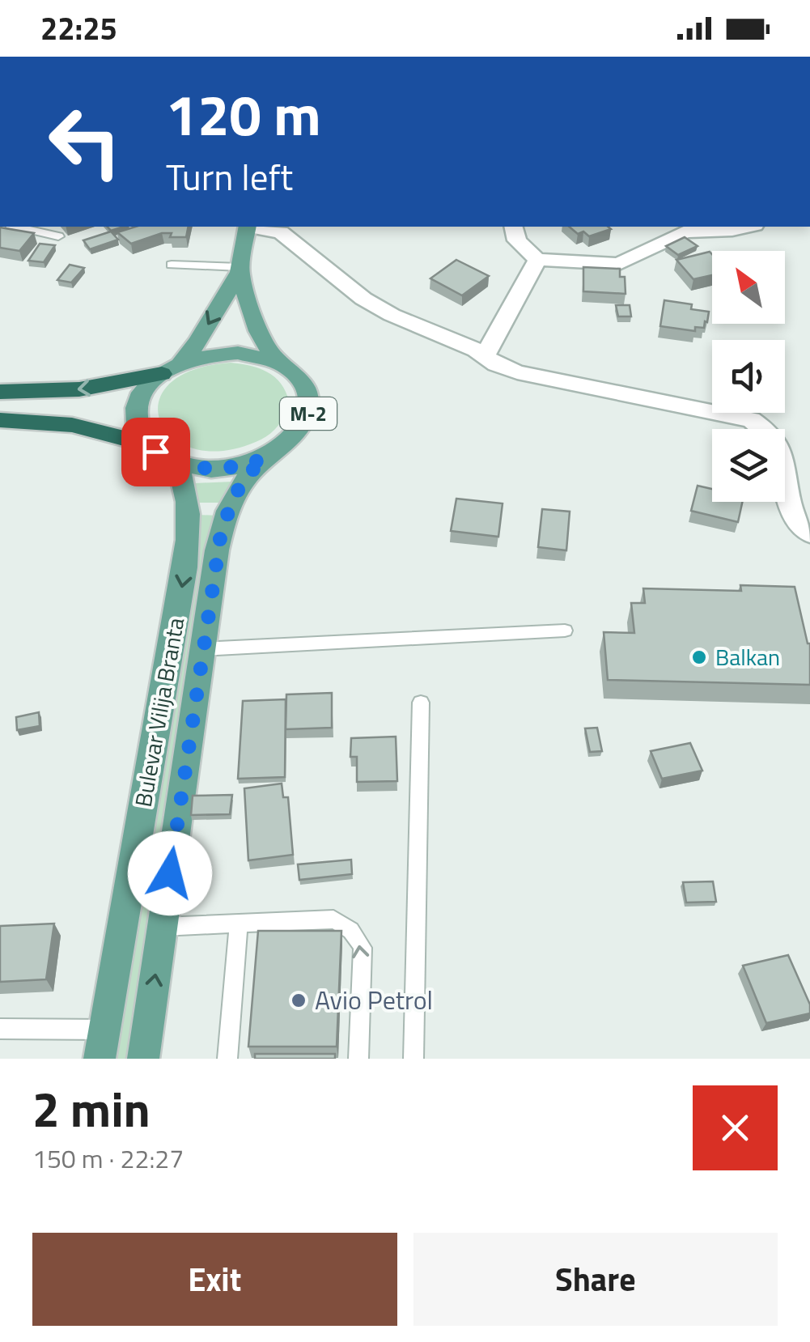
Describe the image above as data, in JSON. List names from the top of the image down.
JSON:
{
  "streets": {
    "main road": ["M-2", "Bulevar Vilija Branta"]
  },
  "crossings": [
    ["M-2", "Bulevar Vilija Branta"]
  ],
  "places": ["Balkan", "Avio Petrol"],
  "north": "top left",
  "page": {
    "status": "22:25",
    "turn": ["120 m", "Turn left"],
    "heading": ["2 min", "150 m · 22:27"],
    "buttons": ["Exit", "Share"]
  }
}
